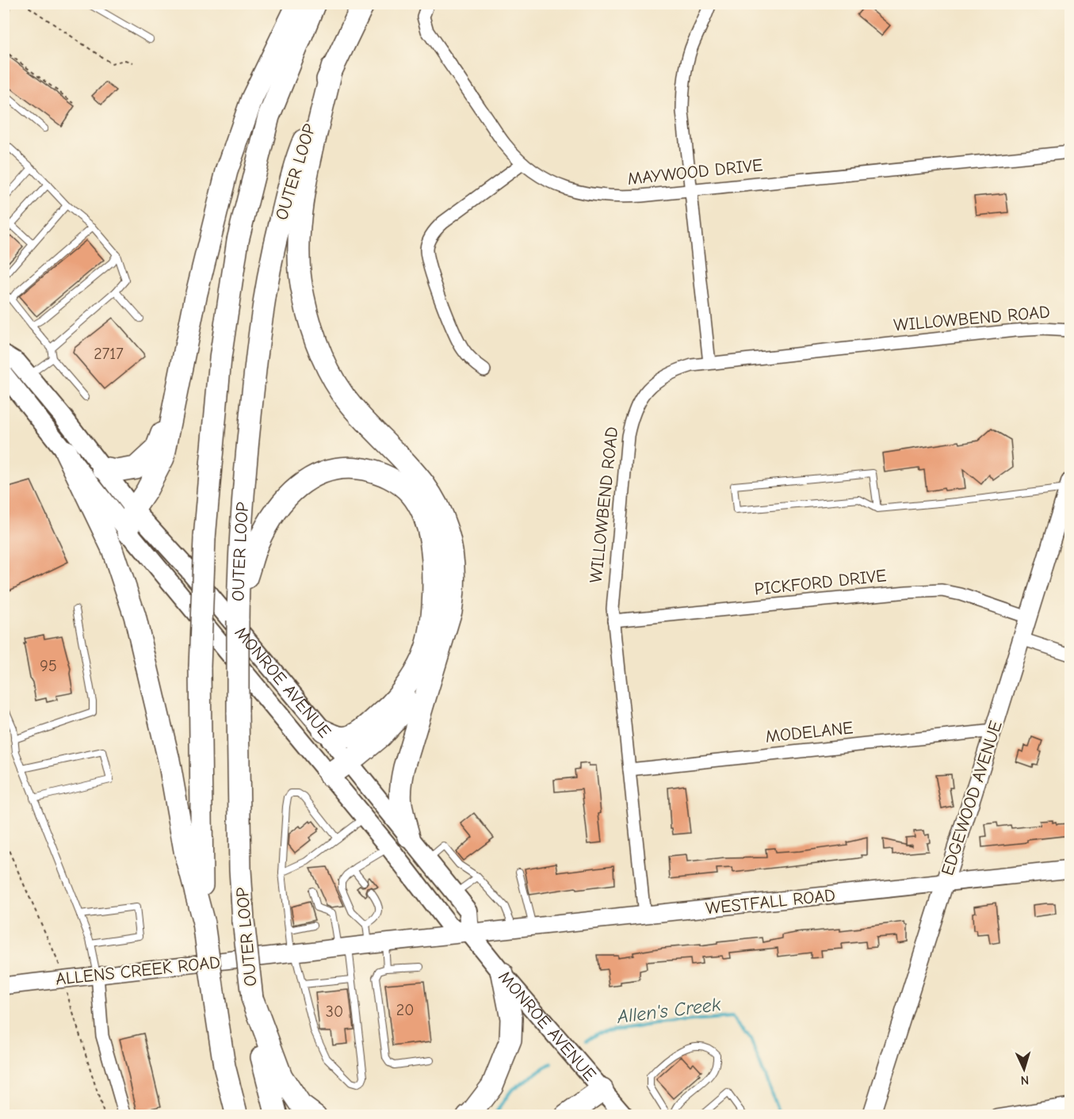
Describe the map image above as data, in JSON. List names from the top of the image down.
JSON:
{
  "streets": {
    "highway": ["OUTER LOOP"],
    "main road": ["MONROE AVENUE"],
    "street": [
      "MAYWOOD DRIVE",
      "WILLOWBEND ROAD",
      "PICKFORD DRIVE",
      "MODELANE",
      "EDGEWOOD AVENUE",
      "WESTFALL ROAD",
      "ALLENS CREEK ROAD"
    ]
  },
  "crossings": [
    ["WILLOWBEND ROAD", "PICKFORD DRIVE"],
    ["WILLOWBEND ROAD", "MODELANE"],
    ["WILLOWBEND ROAD", "WESTFALL ROAD"],
    ["PICKFORD DRIVE", "EDGEWOOD AVENUE"],
    ["MONROE AVENUE", "WESTFALL ROAD"],
    ["MONROE AVENUE", "ALLENS CREEK ROAD"],
    ["MODELANE", "EDGEWOOD AVENUE"],
    ["EDGEWOOD AVENUE", "WESTFALL ROAD"],
    ["WESTFALL ROAD", "ALLENS CREEK ROAD"]
  ],
  "water": ["Allen's Creek"],
  "house_numbers": [
    "2717",
    "95",
    "20",
    "30"
  ],
  "north": "bottom"
}
